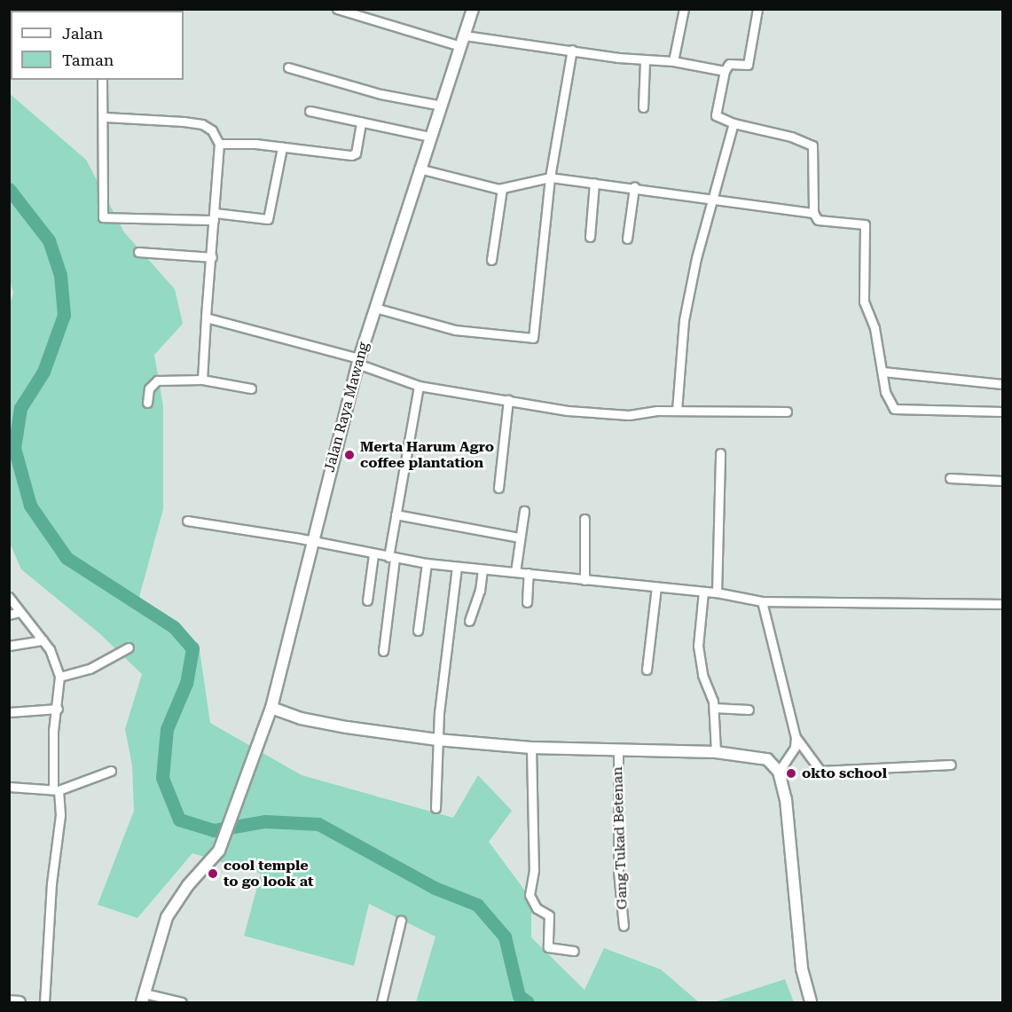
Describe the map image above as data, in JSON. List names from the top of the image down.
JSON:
{
  "streets": {
    "main road": ["Jalan Raya Mawang"],
    "street": ["Gang Tukad Betenan"]
  },
  "places": ["Merta Harum Agro coffee plantation", "okto school", "cool temple to go look at"],
  "legend": ["Jalan", "Taman"]
}
